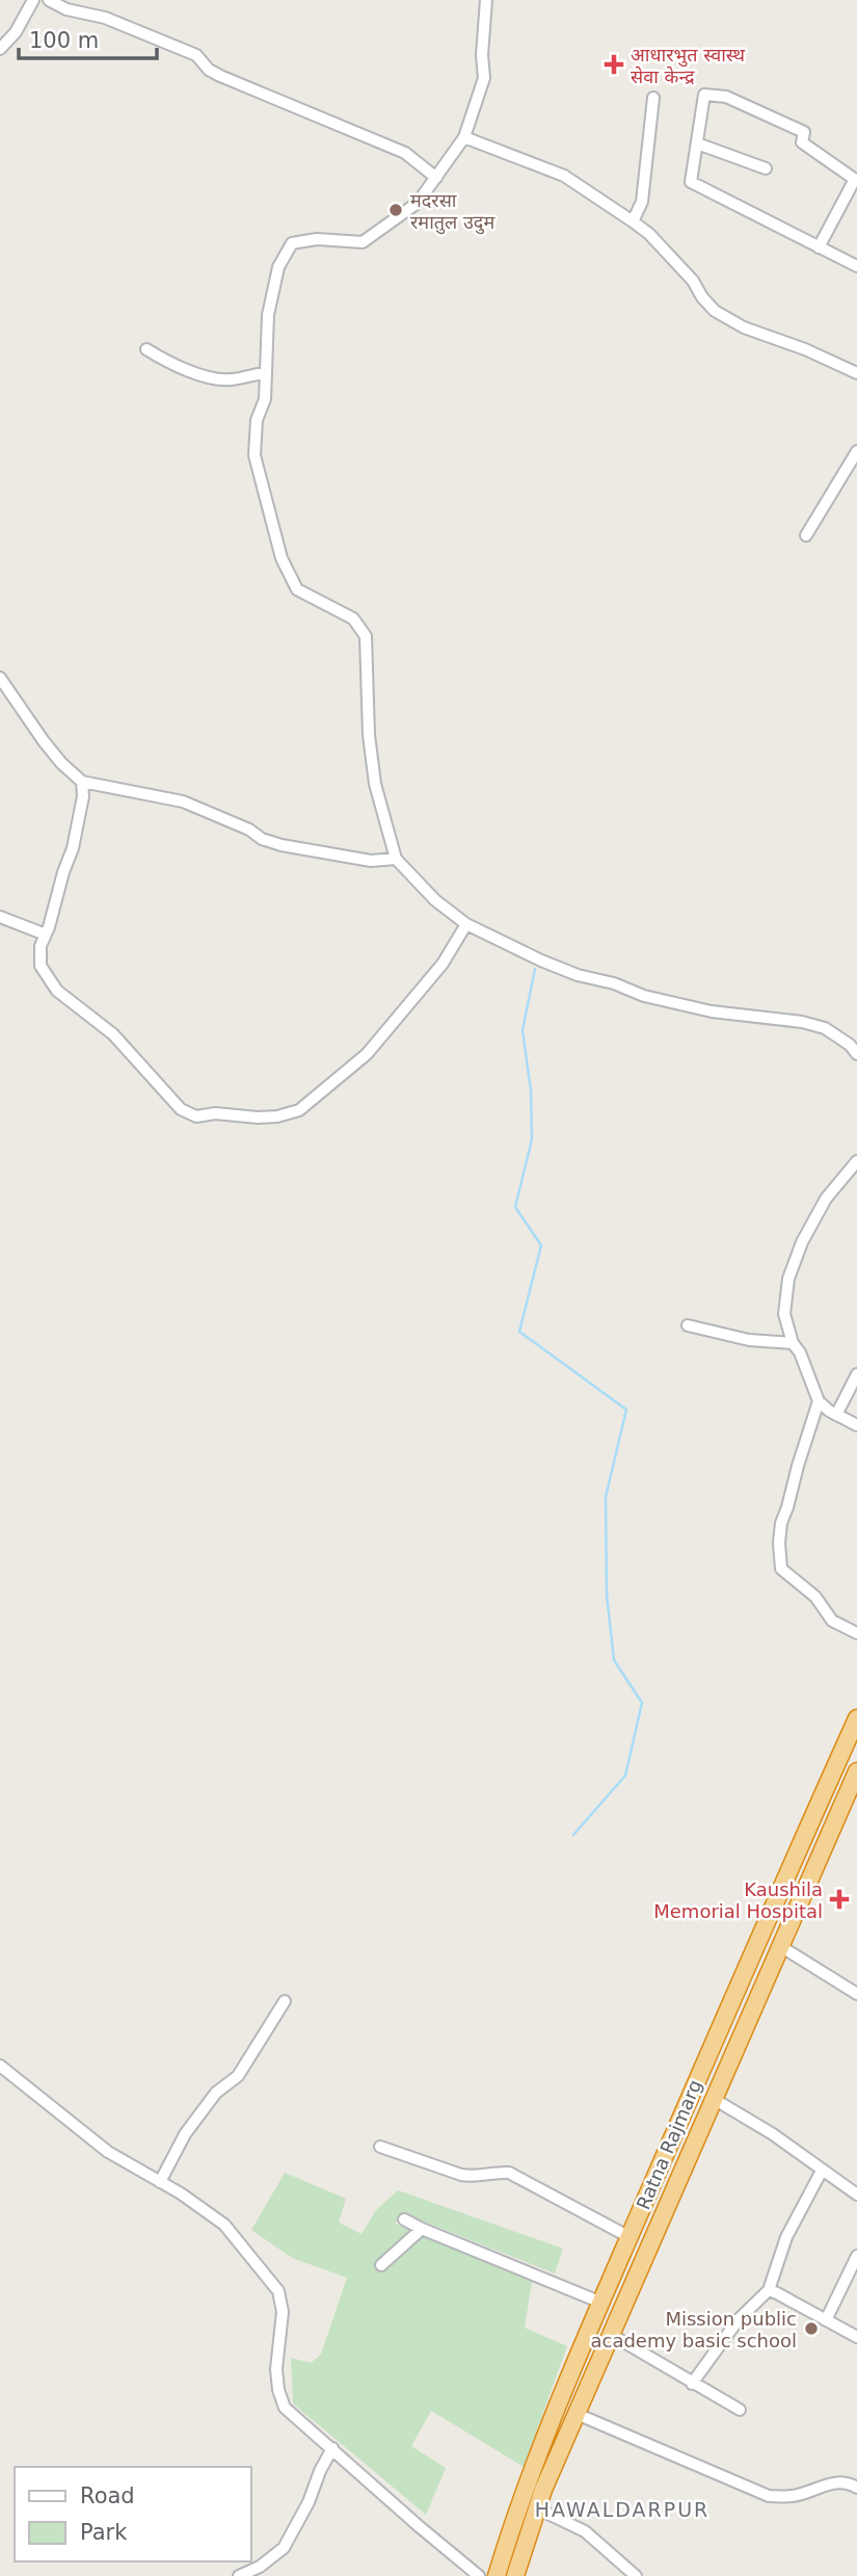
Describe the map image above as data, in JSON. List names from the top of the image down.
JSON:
{
  "streets": {
    "highway": ["Ratna Rajmarg"]
  },
  "districts": ["HAWALDARPUR"],
  "places": {
    "health": ["आधारभुत स्वास्थ सेवा केन्द्र", "Kaushila Memorial Hospital"],
    "other": ["मदरसा रमातुल उदुम", "Mission public academy basic school"]
  },
  "legend": ["Road", "Park"],
  "scale_bar": "100 m"
}
